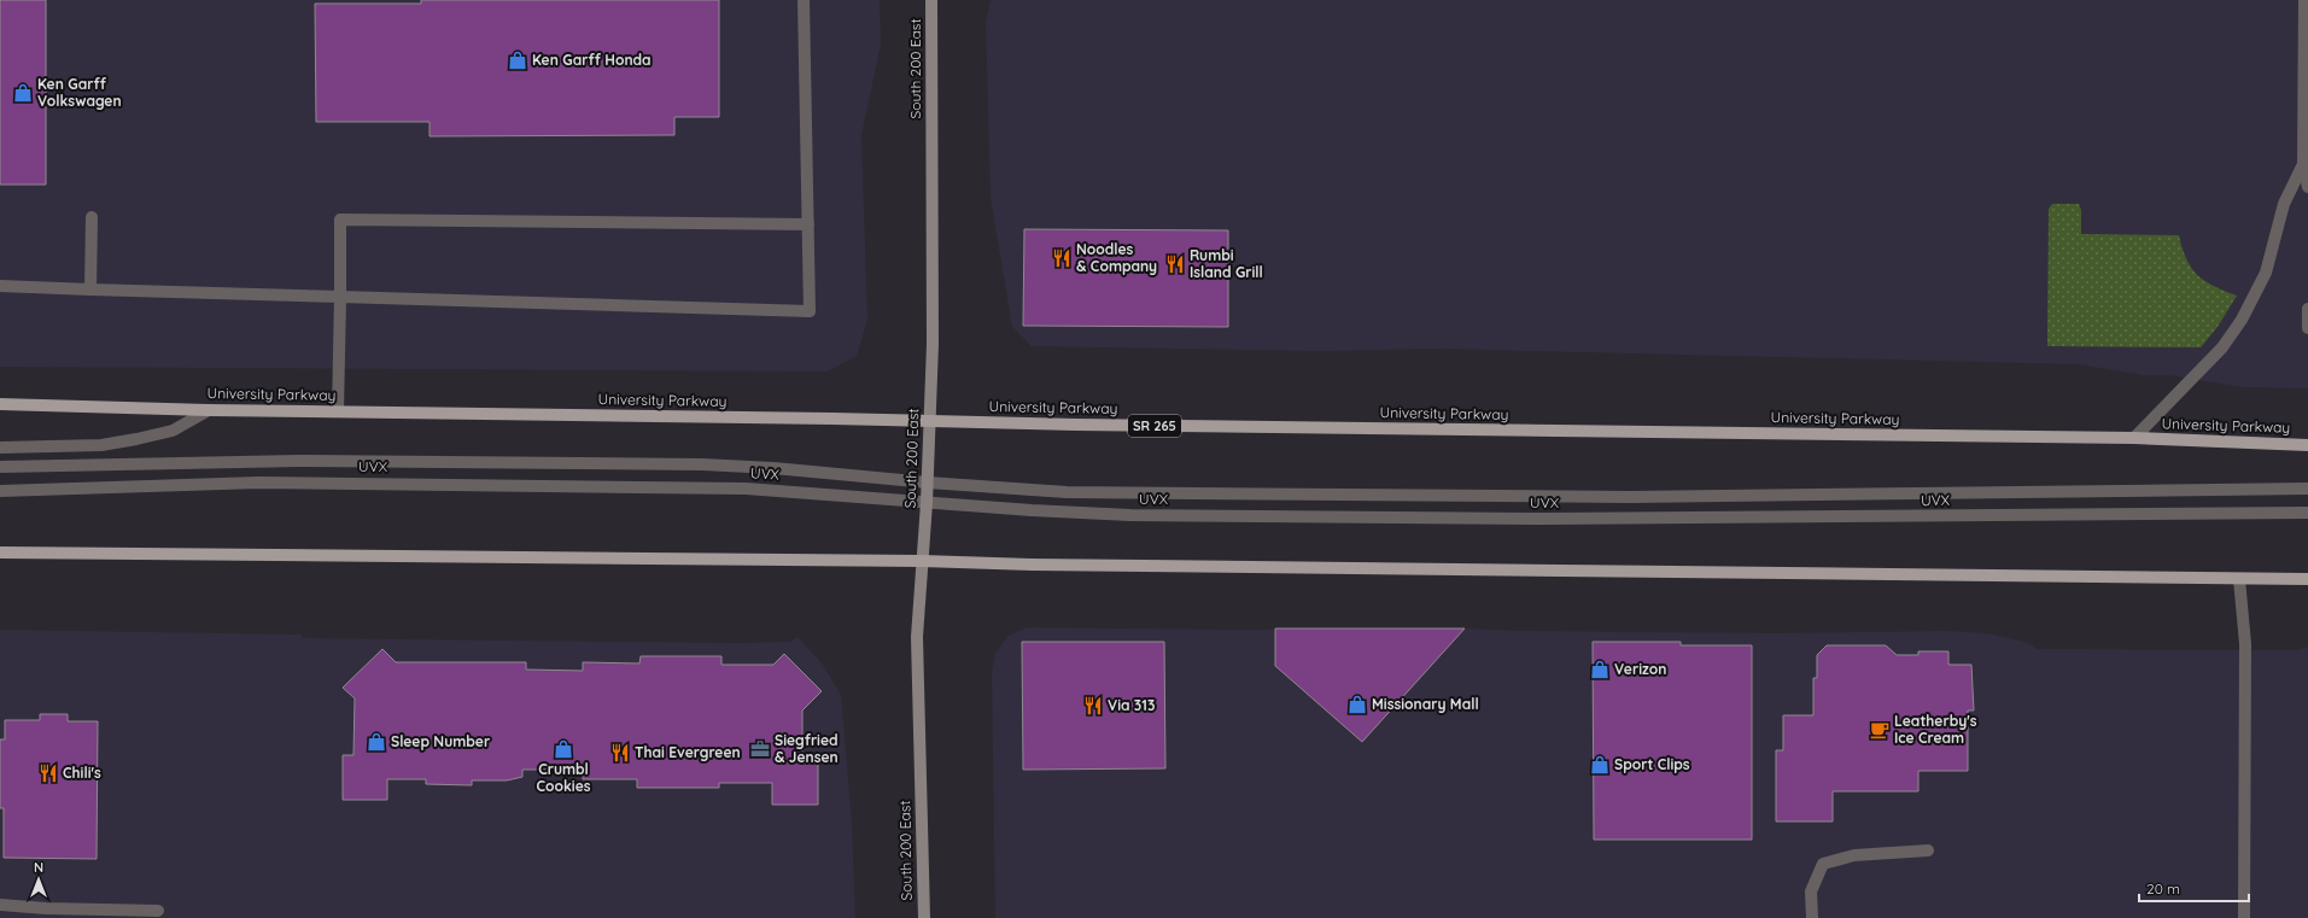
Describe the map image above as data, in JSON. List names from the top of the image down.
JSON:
{
  "streets": {
    "main road": ["University Parkway", "SR 265"],
    "street": ["South 200 East"],
    "lane": ["UVX"]
  },
  "crossings": [
    ["South 200 East", "University Parkway"],
    ["South 200 East", "UVX"]
  ],
  "places": {
    "shop": [
      "Ken Garff Honda",
      "Ken Garff Volkswagen",
      "Verizon",
      "Missionary Mall",
      "Sleep Number",
      "Crumbl Cookies",
      "Sport Clips"
    ],
    "restaurant": [
      "Noodles & Company",
      "Rumbi Island Grill",
      "Via 313",
      "Thai Evergreen",
      "Chili's"
    ],
    "cafe": ["Leatherby's Ice Cream"],
    "office": ["Siegfried & Jensen"]
  },
  "scale_bar": "20 m",
  "north": "top"
}
